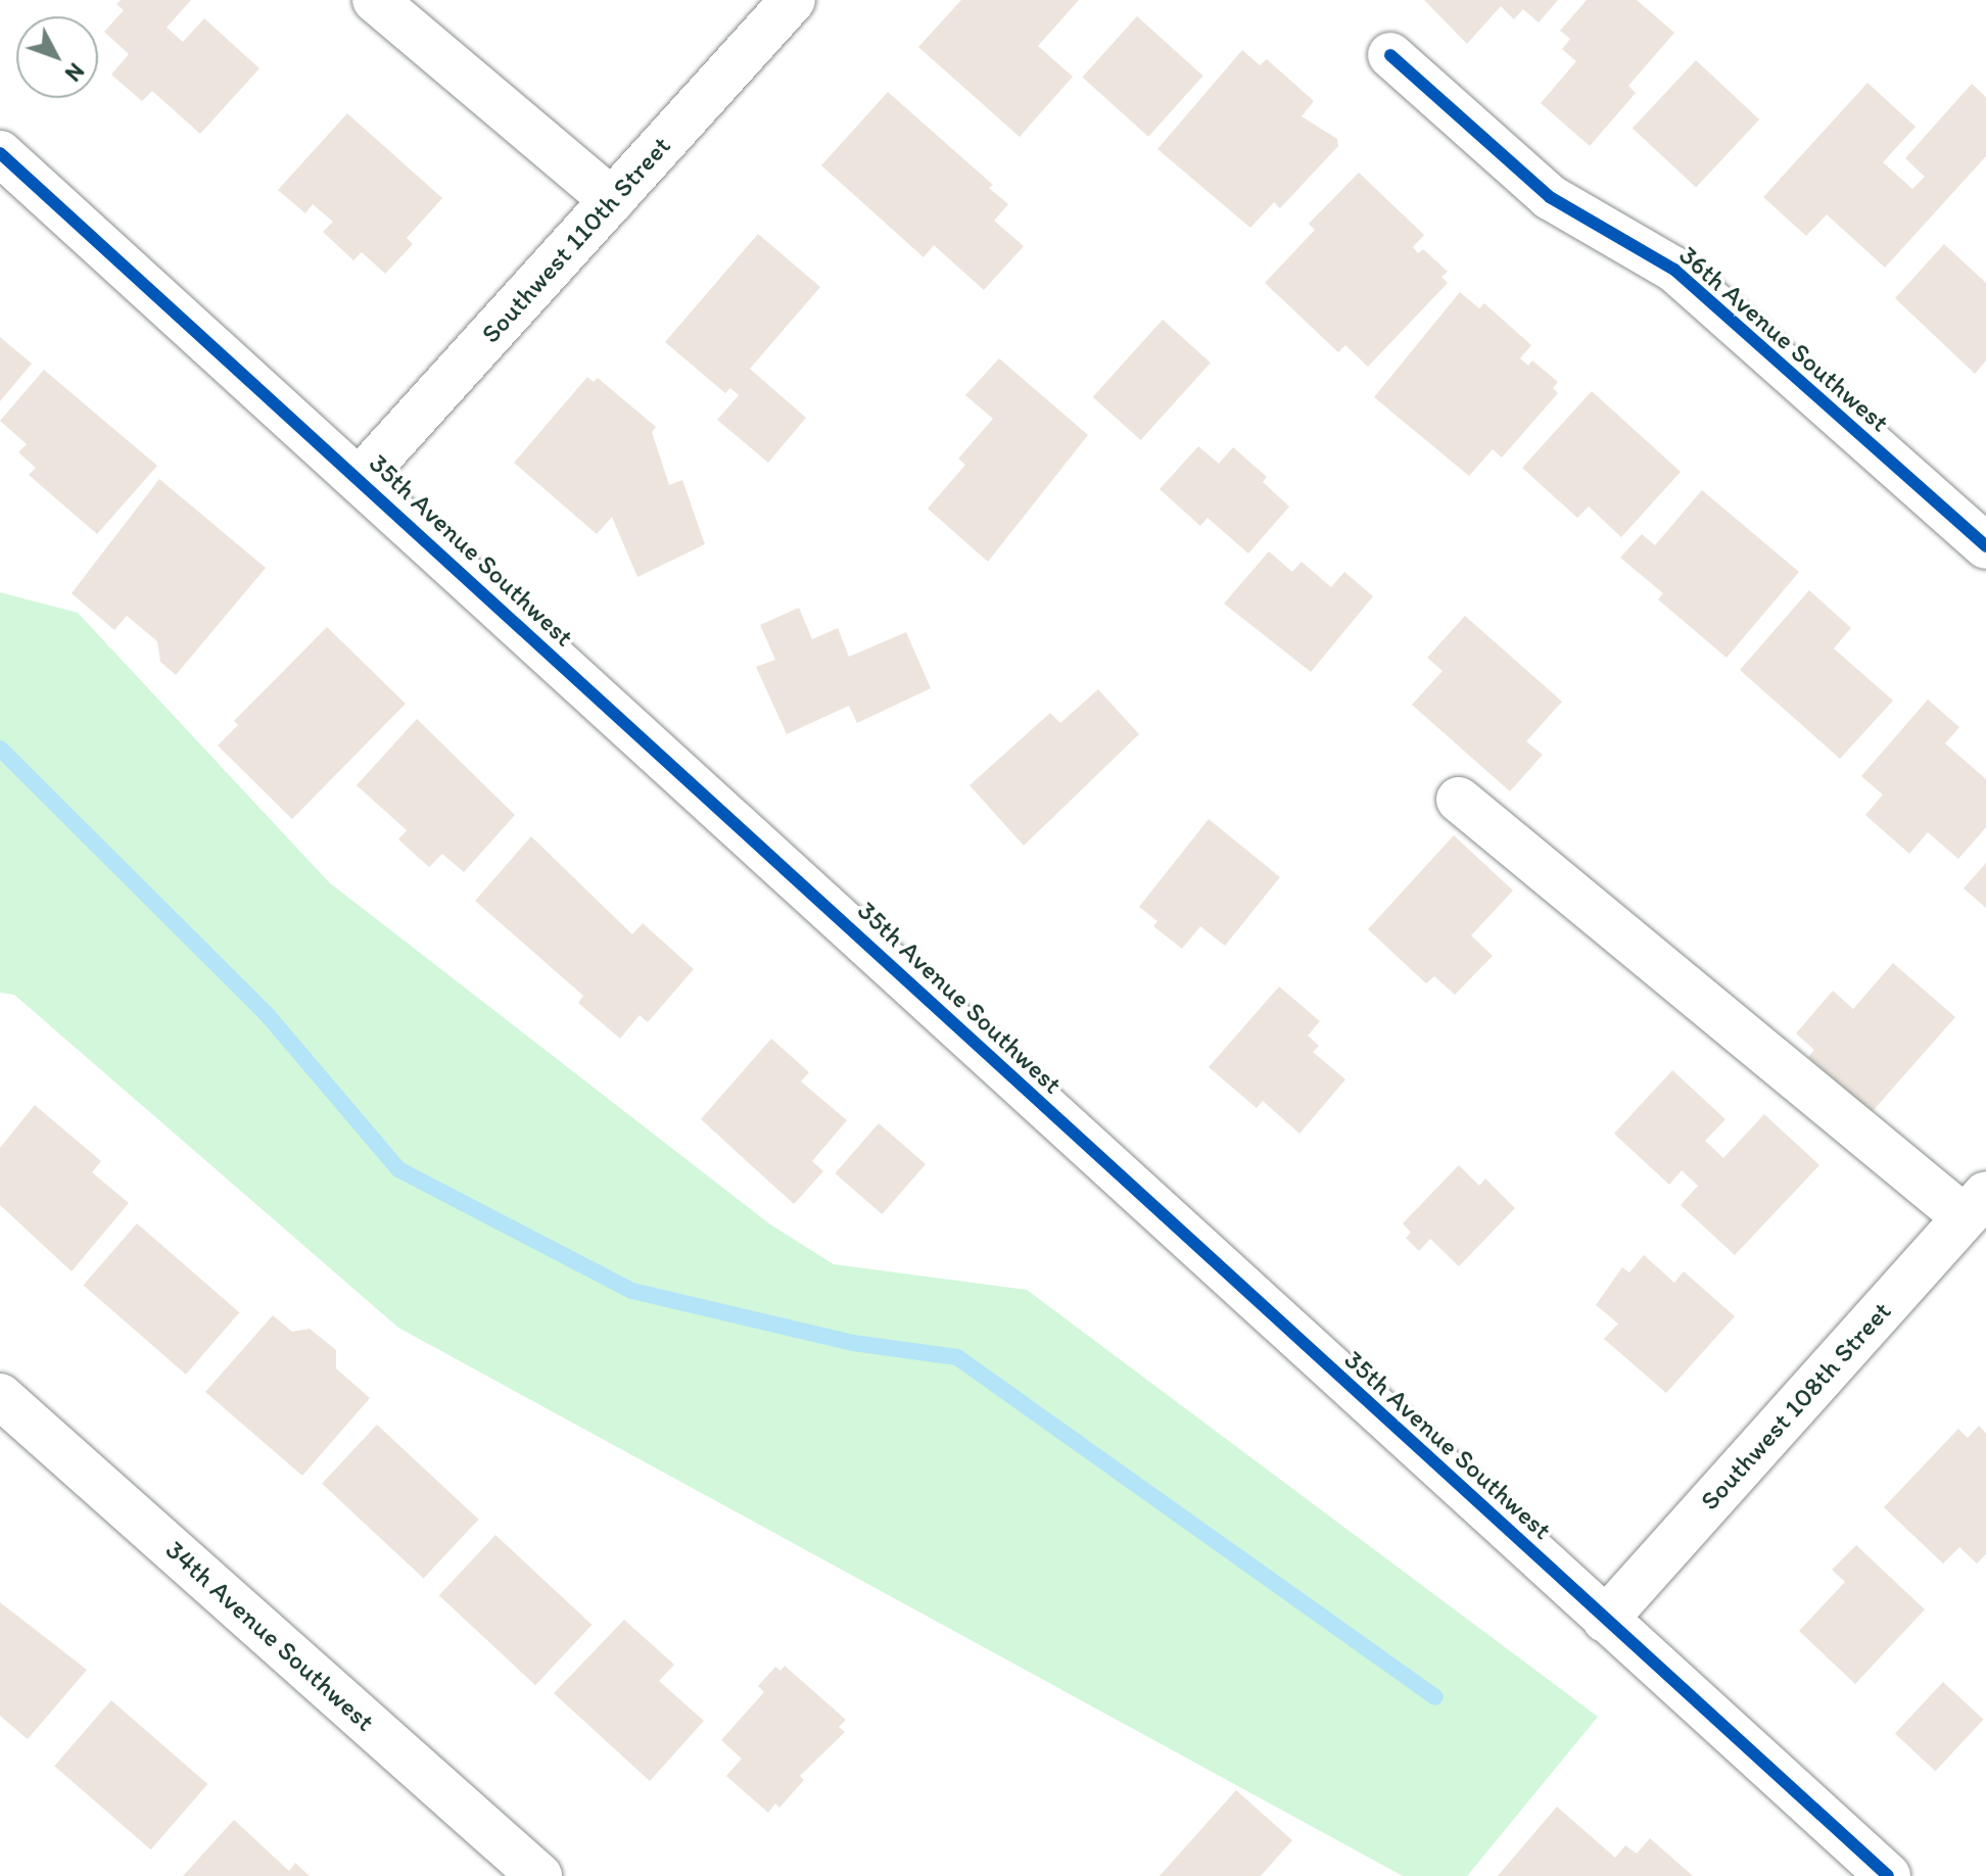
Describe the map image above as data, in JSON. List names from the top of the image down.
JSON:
{
  "streets": {
    "street": [
      "Southwest 110th Street",
      "36th Avenue Southwest",
      "35th Avenue Southwest",
      "Southwest 108th Street",
      "34th Avenue Southwest"
    ]
  },
  "crossings": [
    ["Southwest 110th Street", "35th Avenue Southwest"],
    ["35th Avenue Southwest", "Southwest 108th Street"]
  ],
  "north": "bottom right"
}
